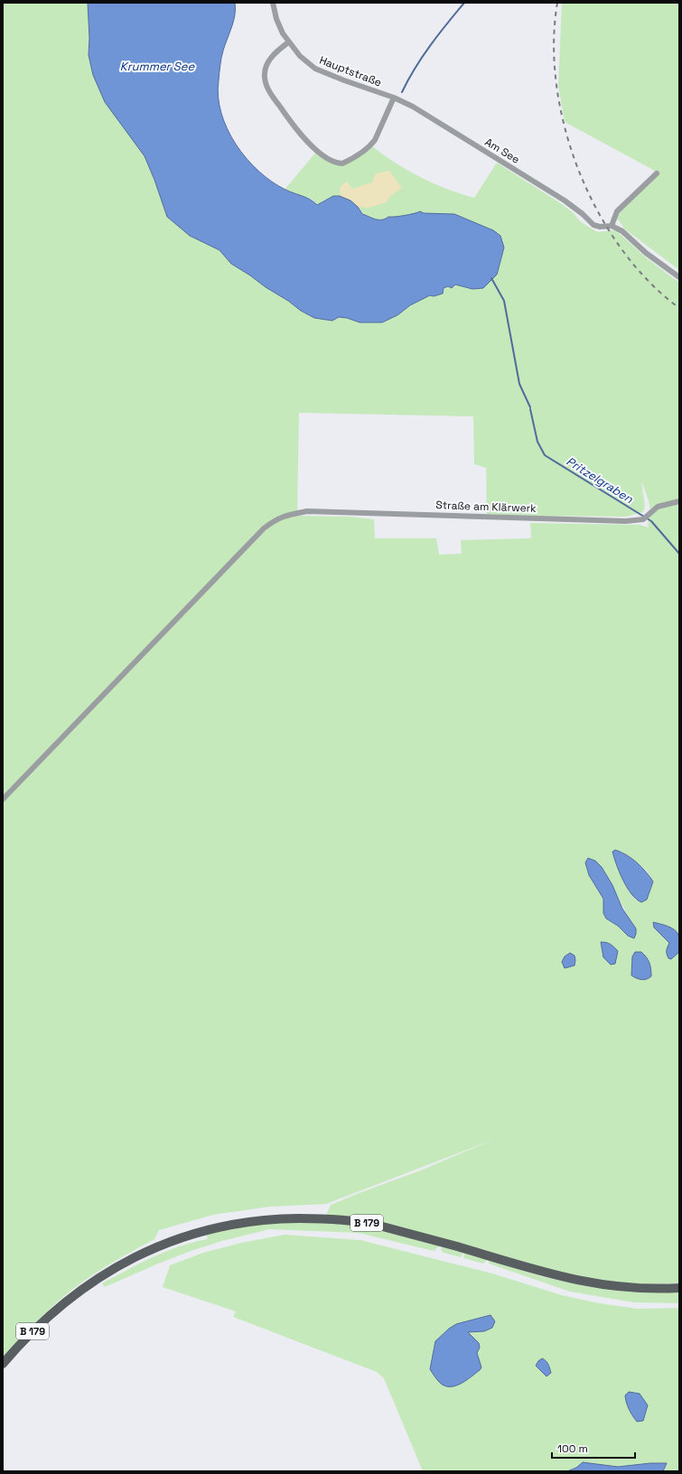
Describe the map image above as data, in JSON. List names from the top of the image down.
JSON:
{
  "streets": {
    "main road": ["B 179"],
    "street": ["Hauptstraße", "Am See", "Straße am Klärwerk"]
  },
  "crossings": [
    ["Hauptstraße", "Am See"]
  ],
  "water": ["Krummer See", "Pritzelgraben"],
  "scale_bar": "100 m"
}
